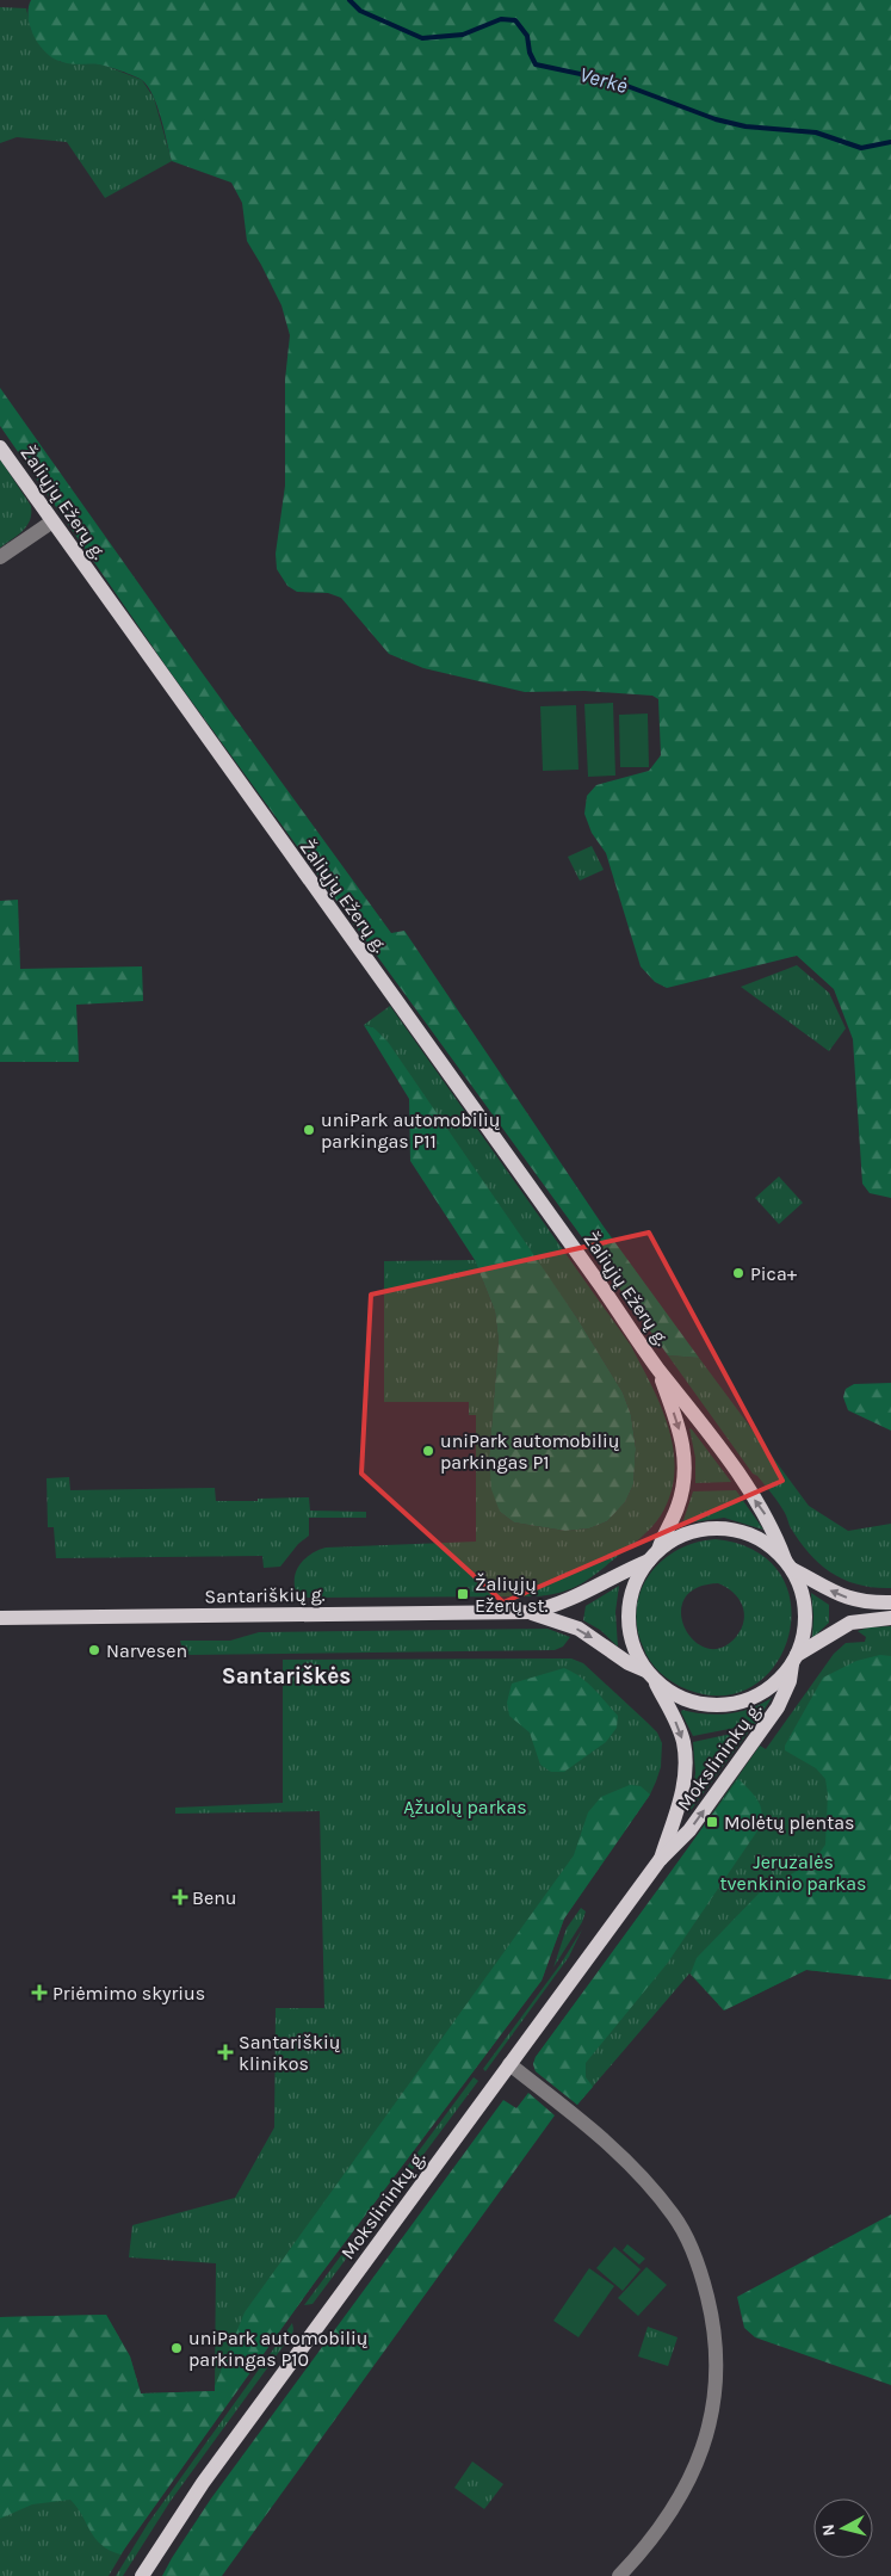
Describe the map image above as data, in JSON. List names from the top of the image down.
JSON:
{
  "streets": {
    "main road": ["Žaliųjų Ežerų g.", "Santariškių g.", "Mokslininkų g."]
  },
  "crossings": [
    ["Žaliųjų Ežerų g.", "Santariškių g."],
    ["Žaliųjų Ežerų g.", "Mokslininkų g."],
    ["Santariškių g.", "Mokslininkų g."]
  ],
  "districts": ["Santariškės"],
  "water": ["Verkė"],
  "parks": ["Ąžuolų parkas", "Jeruzalės tvenkinio parkas"],
  "places": {
    "other": [
      "uniPark automobilių parkingas P11",
      "Pica+",
      "uniPark automobilių parkingas P1",
      "Narvesen",
      "uniPark automobilių parkingas P10"
    ],
    "transit": ["Žaliųjų Ežerų st.", "Molėtų plentas"],
    "health": ["Benu", "Priėmimo skyrius", "Santariškių klinikos"]
  },
  "north": "left"
}
